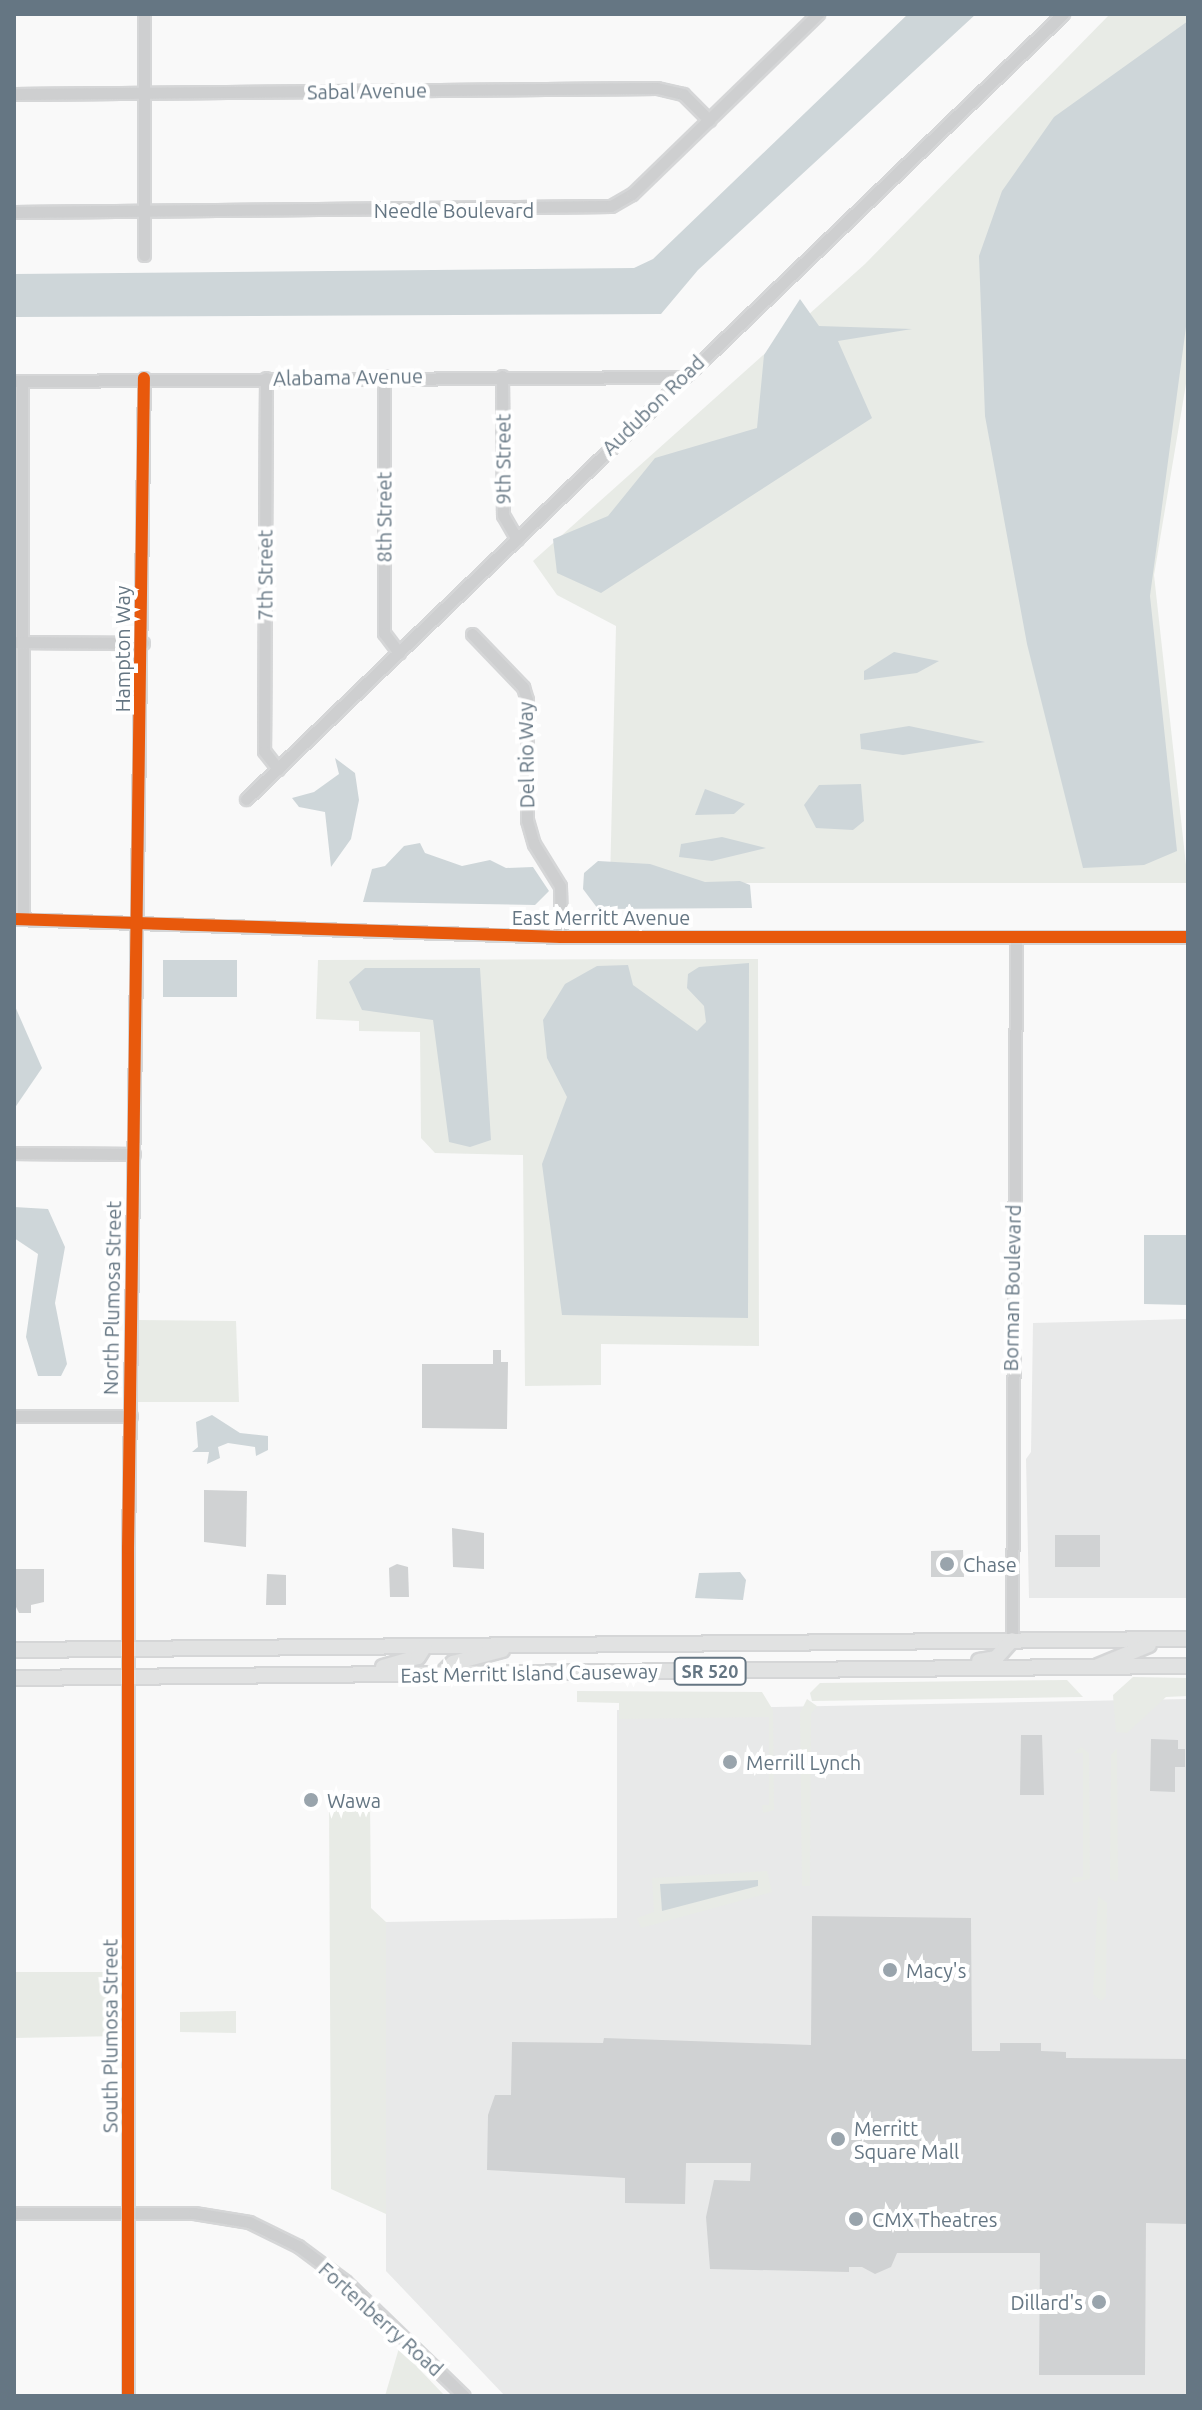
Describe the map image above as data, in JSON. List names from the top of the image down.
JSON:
{
  "streets": {
    "main road": ["SR 520", "East Merritt Island Causeway"],
    "street": [
      "Sabal Avenue",
      "Needle Boulevard",
      "Alabama Avenue",
      "Audubon Road",
      "9th Street",
      "8th Street",
      "7th Street",
      "Hampton Way",
      "Del Rio Way",
      "East Merritt Avenue",
      "Borman Boulevard",
      "North Plumosa Street",
      "South Plumosa Street",
      "Fortenberry Road"
    ]
  },
  "crossings": [
    ["Sabal Avenue", "Needle Boulevard"],
    ["Alabama Avenue", "Audubon Road"],
    ["Alabama Avenue", "9th Street"],
    ["Alabama Avenue", "8th Street"],
    ["Alabama Avenue", "7th Street"],
    ["Alabama Avenue", "Hampton Way"],
    ["Audubon Road", "9th Street"],
    ["Audubon Road", "8th Street"],
    ["Audubon Road", "7th Street"],
    ["Hampton Way", "East Merritt Avenue"],
    ["Hampton Way", "North Plumosa Street"],
    ["Del Rio Way", "East Merritt Avenue"],
    ["East Merritt Avenue", "Borman Boulevard"],
    ["East Merritt Avenue", "North Plumosa Street"],
    ["Borman Boulevard", "East Merritt Island Causeway"],
    ["North Plumosa Street", "East Merritt Island Causeway"],
    ["North Plumosa Street", "South Plumosa Street"],
    ["East Merritt Island Causeway", "South Plumosa Street"],
    ["South Plumosa Street", "Fortenberry Road"]
  ],
  "places": [
    "Chase",
    "Merrill Lynch",
    "Wawa",
    "Macy's",
    "Merritt Square Mall",
    "CMX Theatres",
    "Dillard's"
  ]
}
